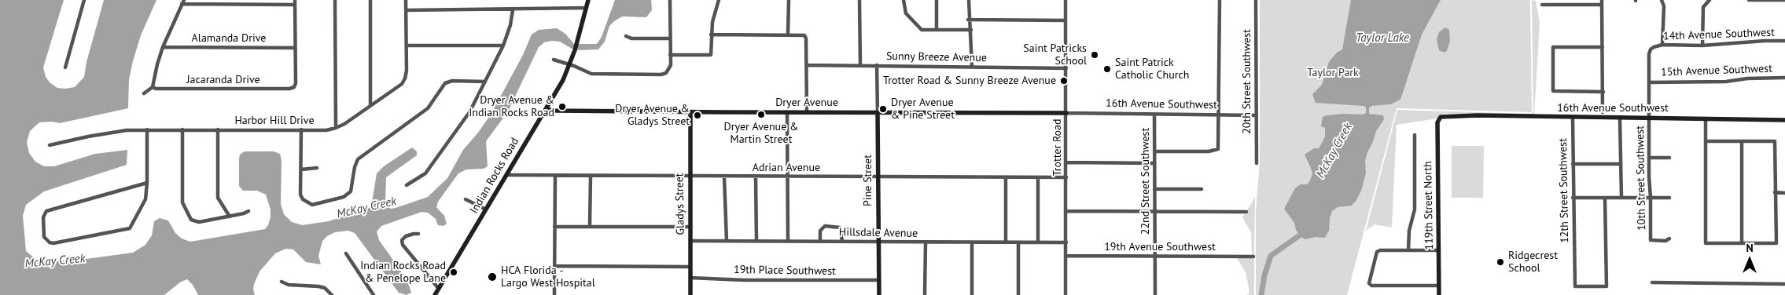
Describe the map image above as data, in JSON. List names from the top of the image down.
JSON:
{
  "streets": {
    "street": [
      "14th Avenue Southwest",
      "Alamanda Drive",
      "Sunny Breeze Avenue",
      "15th Avenue Southwest",
      "Jacaranda Drive",
      "20th Street Southwest",
      "Dryer Avenue",
      "16th Avenue Southwest",
      "Harbor Hill Drive",
      "Trotter Road",
      "Adrian Avenue",
      "Indian Rocks Road",
      "10th Street Southwest",
      "Pine Street",
      "22nd Street Southwest",
      "12th Street Southwest",
      "Gladys Street",
      "119th Street North",
      "Hillsdale Avenue",
      "19th Avenue Southwest",
      "19th Place Southwest"
    ]
  },
  "crossings": [
    ["14th Avenue Southwest", "10th Street Southwest"],
    ["Alamanda Drive", "Jacaranda Drive"],
    ["Sunny Breeze Avenue", "Trotter Road"],
    ["Sunny Breeze Avenue", "Pine Street"],
    ["15th Avenue Southwest", "10th Street Southwest"],
    ["20th Street Southwest", "16th Avenue Southwest"],
    ["Dryer Avenue", "16th Avenue Southwest"],
    ["Dryer Avenue", "Trotter Road"],
    ["Dryer Avenue", "Indian Rocks Road"],
    ["Dryer Avenue", "Pine Street"],
    ["Dryer Avenue", "Gladys Street"],
    ["16th Avenue Southwest", "Trotter Road"],
    ["16th Avenue Southwest", "10th Street Southwest"],
    ["16th Avenue Southwest", "22nd Street Southwest"],
    ["16th Avenue Southwest", "12th Street Southwest"],
    ["16th Avenue Southwest", "119th Street North"],
    ["Trotter Road", "Adrian Avenue"],
    ["Trotter Road", "Hillsdale Avenue"],
    ["Trotter Road", "19th Avenue Southwest"],
    ["Adrian Avenue", "Indian Rocks Road"],
    ["Adrian Avenue", "Pine Street"],
    ["Adrian Avenue", "Gladys Street"],
    ["Pine Street", "Hillsdale Avenue"],
    ["Pine Street", "19th Place Southwest"],
    ["22nd Street Southwest", "19th Avenue Southwest"],
    ["Gladys Street", "Hillsdale Avenue"],
    ["Gladys Street", "19th Place Southwest"]
  ],
  "water": ["Taylor Lake", "McKay Creek"],
  "parks": ["Taylor Park"],
  "places": [
    "Saint Patricks School",
    "Saint Patrick Catholic Church",
    "Trotter Road & Sunny Breeze Avenue",
    "Dryer Avenue & Indian Rocks Road",
    "Dryer Avenue & Pine Street",
    "Dryer Avenue & Martin Street",
    "Dryer Avenue & Gladys Street",
    "Ridgecrest School",
    "Indian Rocks Road & Penelope Lane",
    "HCA Florida - Largo West Hospital"
  ],
  "north": "top"
}
